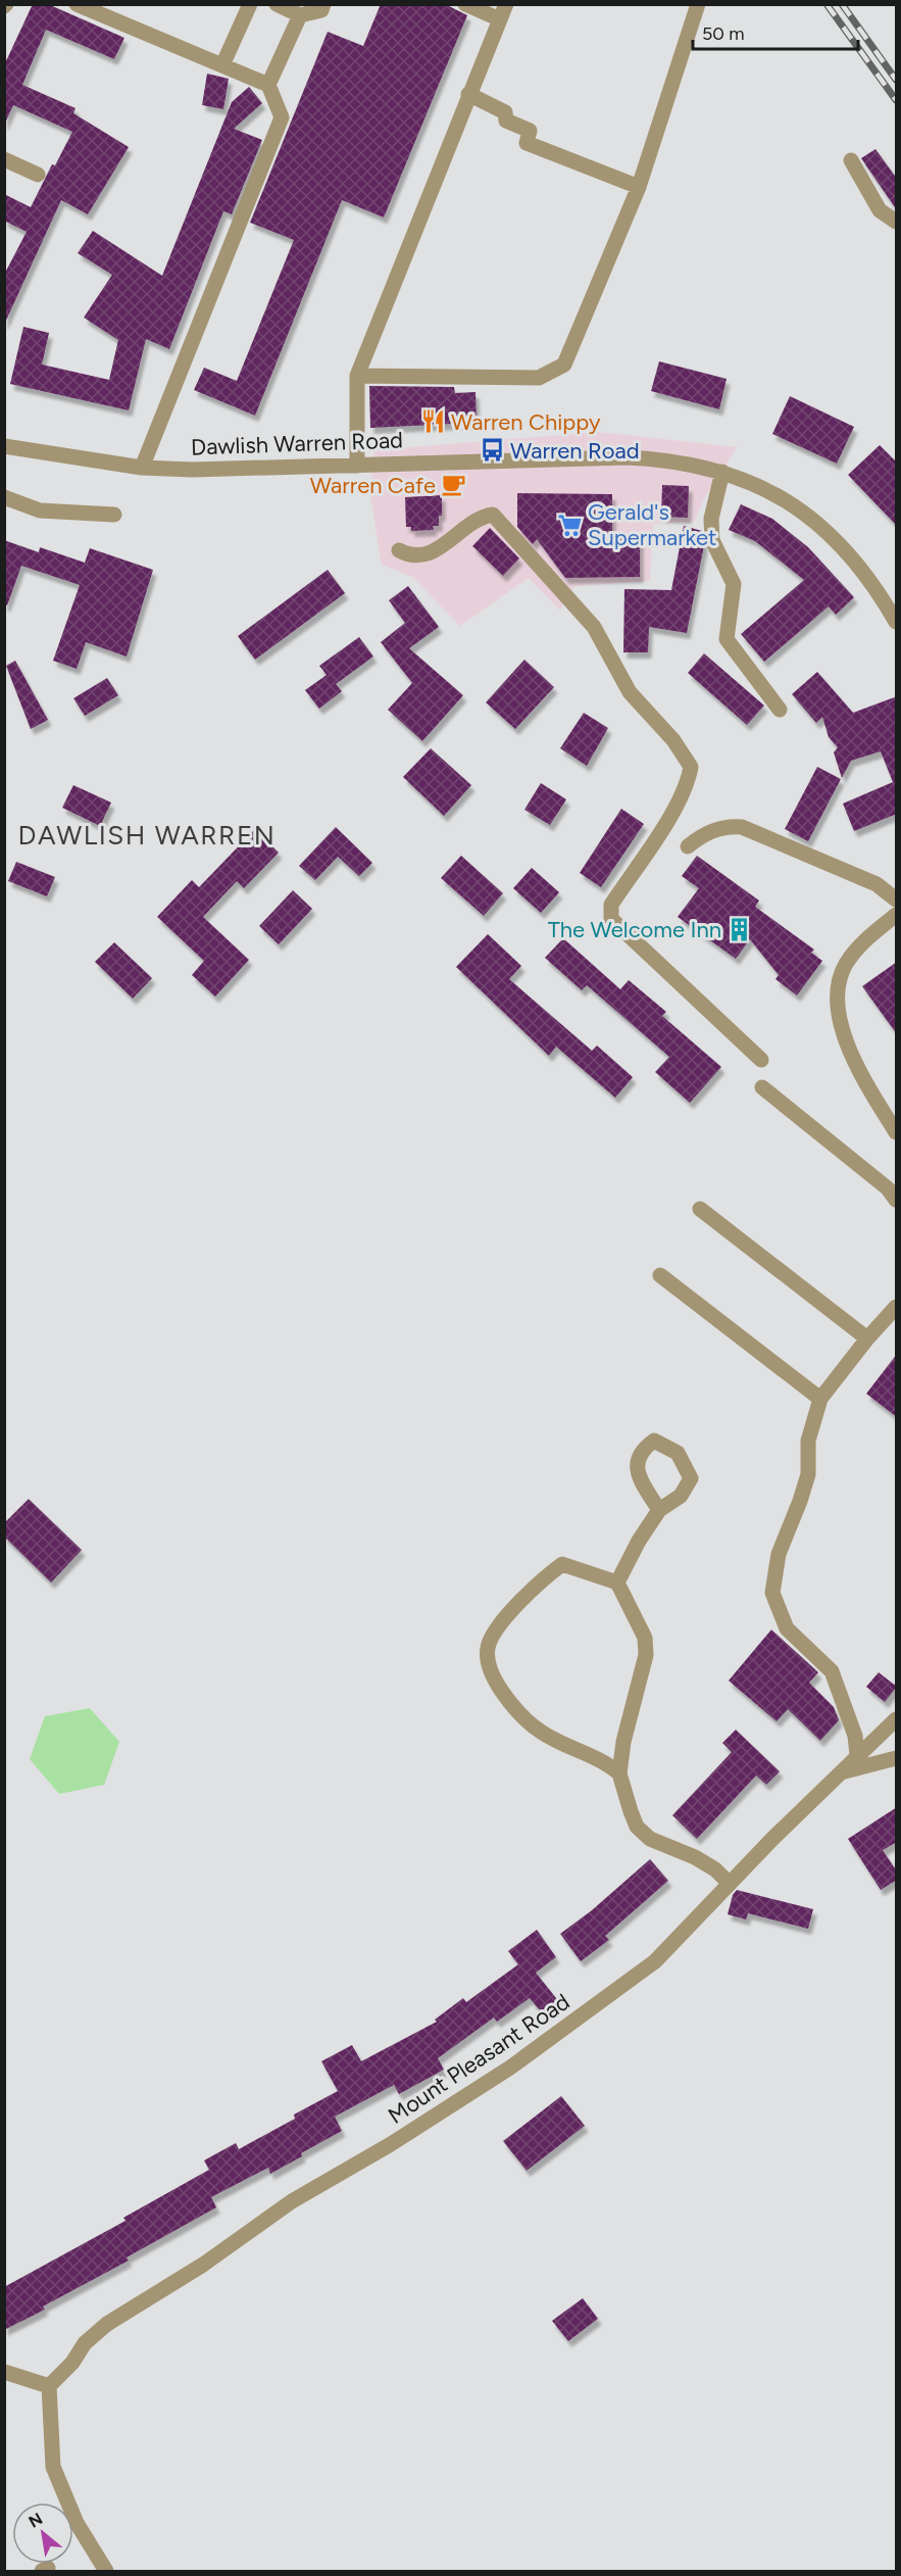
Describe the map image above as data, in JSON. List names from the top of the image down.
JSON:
{
  "streets": {
    "street": ["Dawlish Warren Road", "Mount Pleasant Road"]
  },
  "districts": ["DAWLISH WARREN"],
  "places": {
    "restaurant": ["Warren Chippy"],
    "bus stop": ["Warren Road"],
    "cafe": ["Warren Cafe"],
    "supermarket": ["Gerald's Supermarket"],
    "building": ["The Welcome Inn"]
  },
  "scale_bar": "50 m",
  "north": "top left"
}
